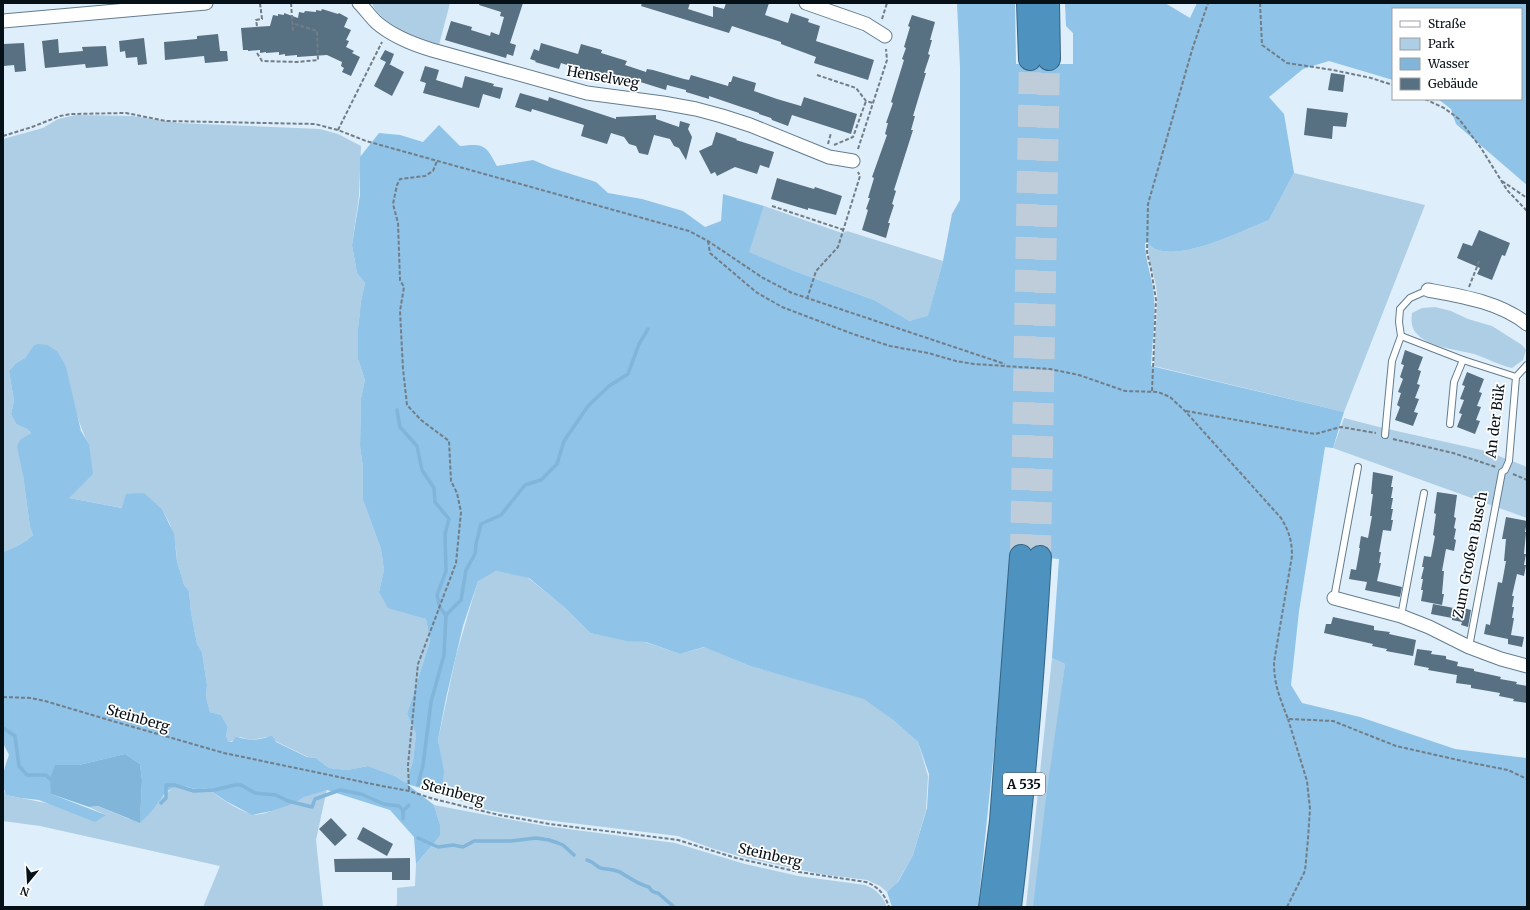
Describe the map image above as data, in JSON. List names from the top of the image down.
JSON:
{
  "streets": {
    "highway": ["A 535"],
    "street": ["Henselweg", "Zum Großen Busch"],
    "lane": ["An der Bük"],
    "path": ["Steinberg"]
  },
  "crossings": [
    ["An der Bük", "Zum Großen Busch"]
  ],
  "legend": [
    "Straße",
    "Park",
    "Wasser",
    "Gebäude"
  ],
  "north": "bottom"
}
